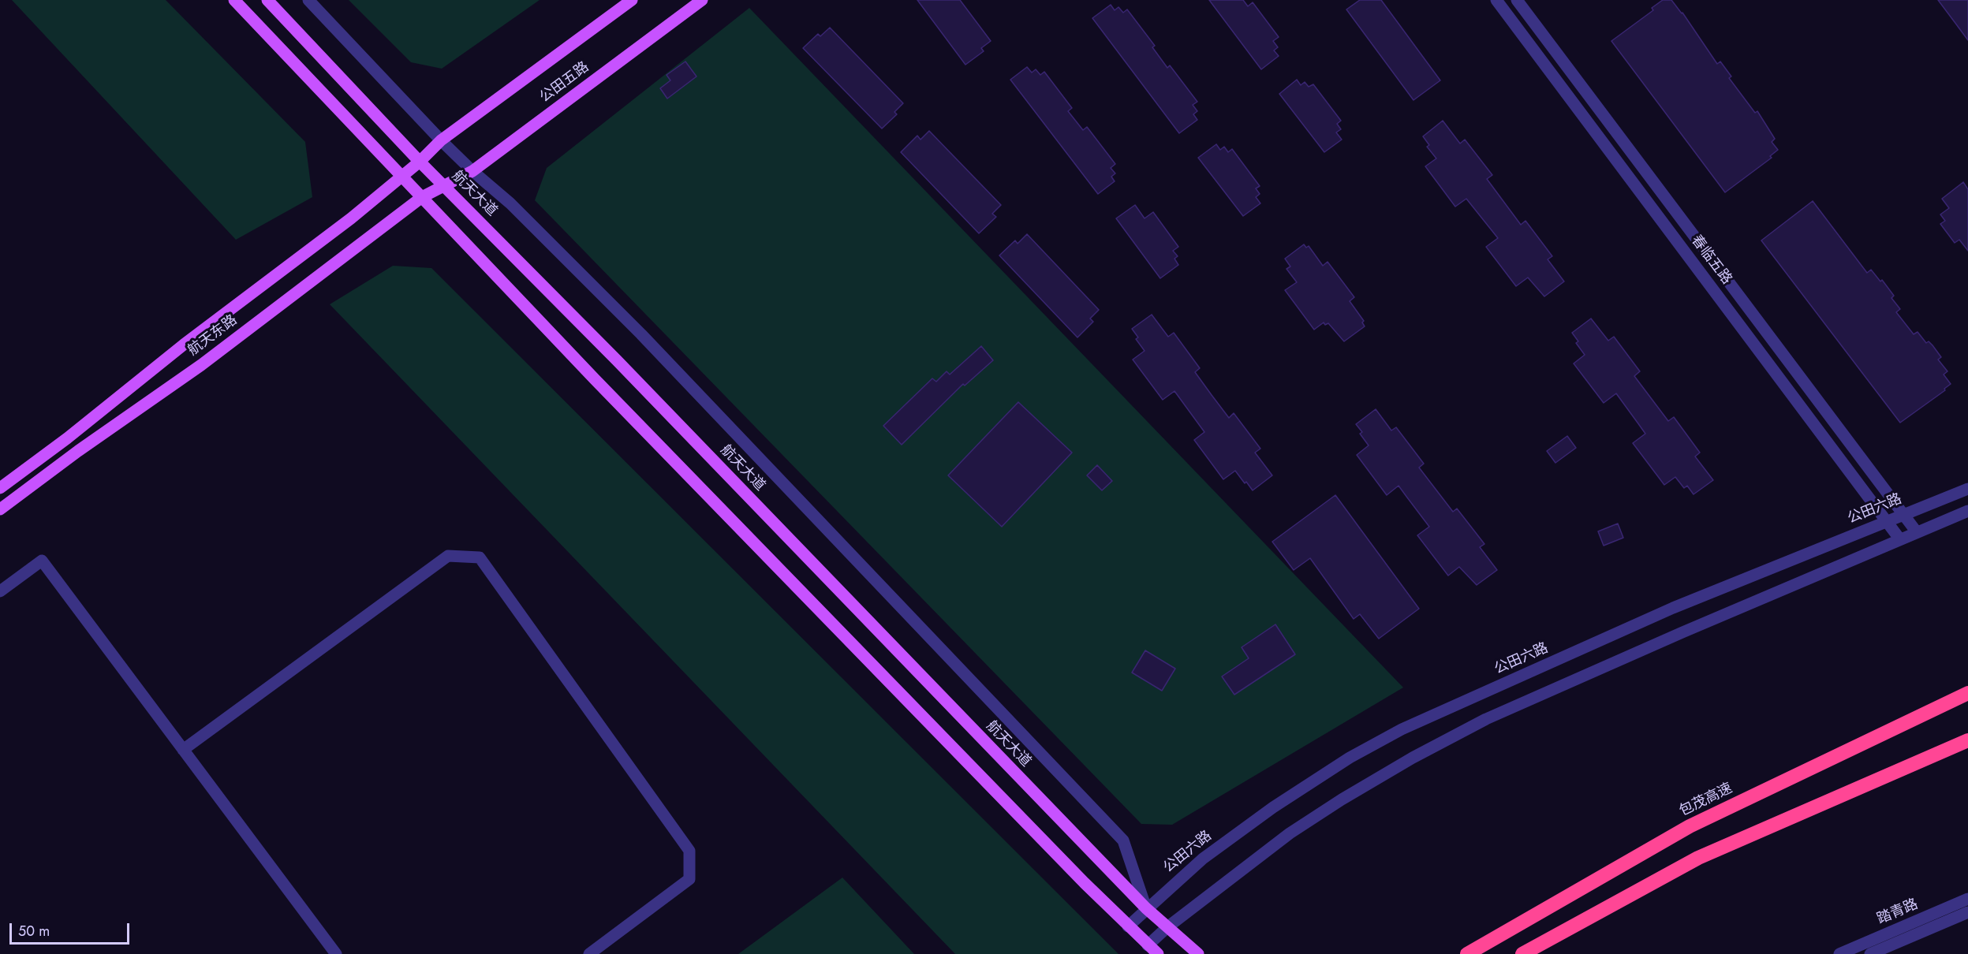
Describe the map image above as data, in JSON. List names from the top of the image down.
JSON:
{
  "streets": {
    "highway": ["包茂高速"],
    "main road": ["公田五路", "航天大道", "航天东路"],
    "street": ["春临五路", "公田六路", "踏青路"]
  },
  "crossings": [
    ["公田五路", "航天大道"],
    ["公田五路", "航天东路"],
    ["航天大道", "航天东路"],
    ["航天大道", "公田六路"],
    ["春临五路", "公田六路"]
  ],
  "scale_bar": "50 m"
}
